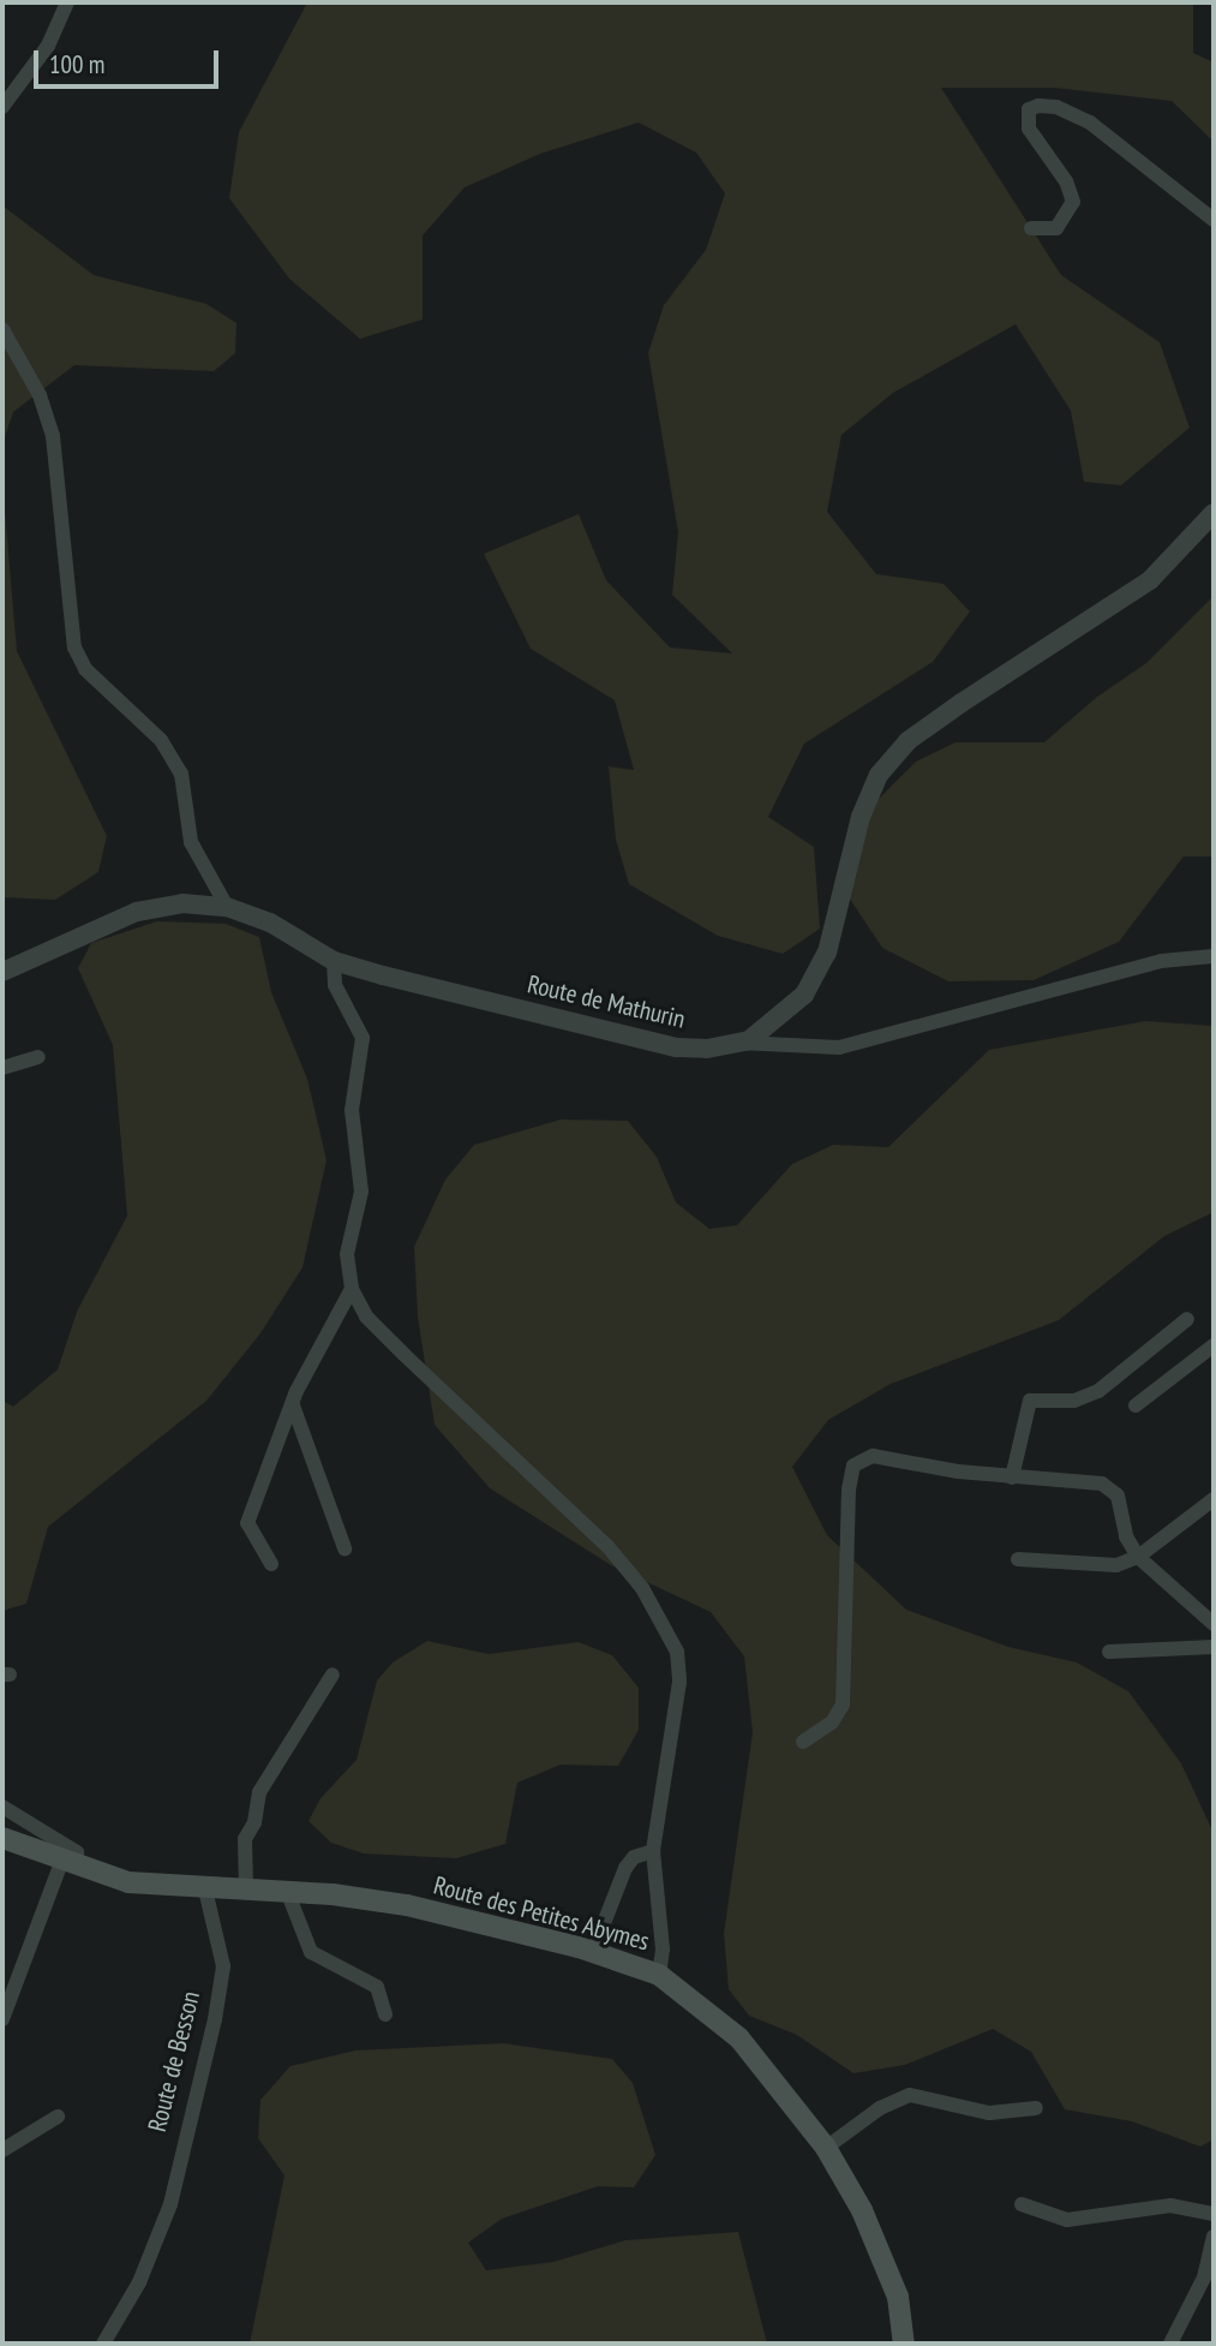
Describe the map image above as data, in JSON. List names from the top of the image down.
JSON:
{
  "streets": {
    "main road": ["Route des Petites Abymes"],
    "street": ["Route de Mathurin", "Route de Besson"]
  },
  "crossings": [
    ["Route des Petites Abymes", "Route de Besson"]
  ],
  "scale_bar": "100 m"
}
